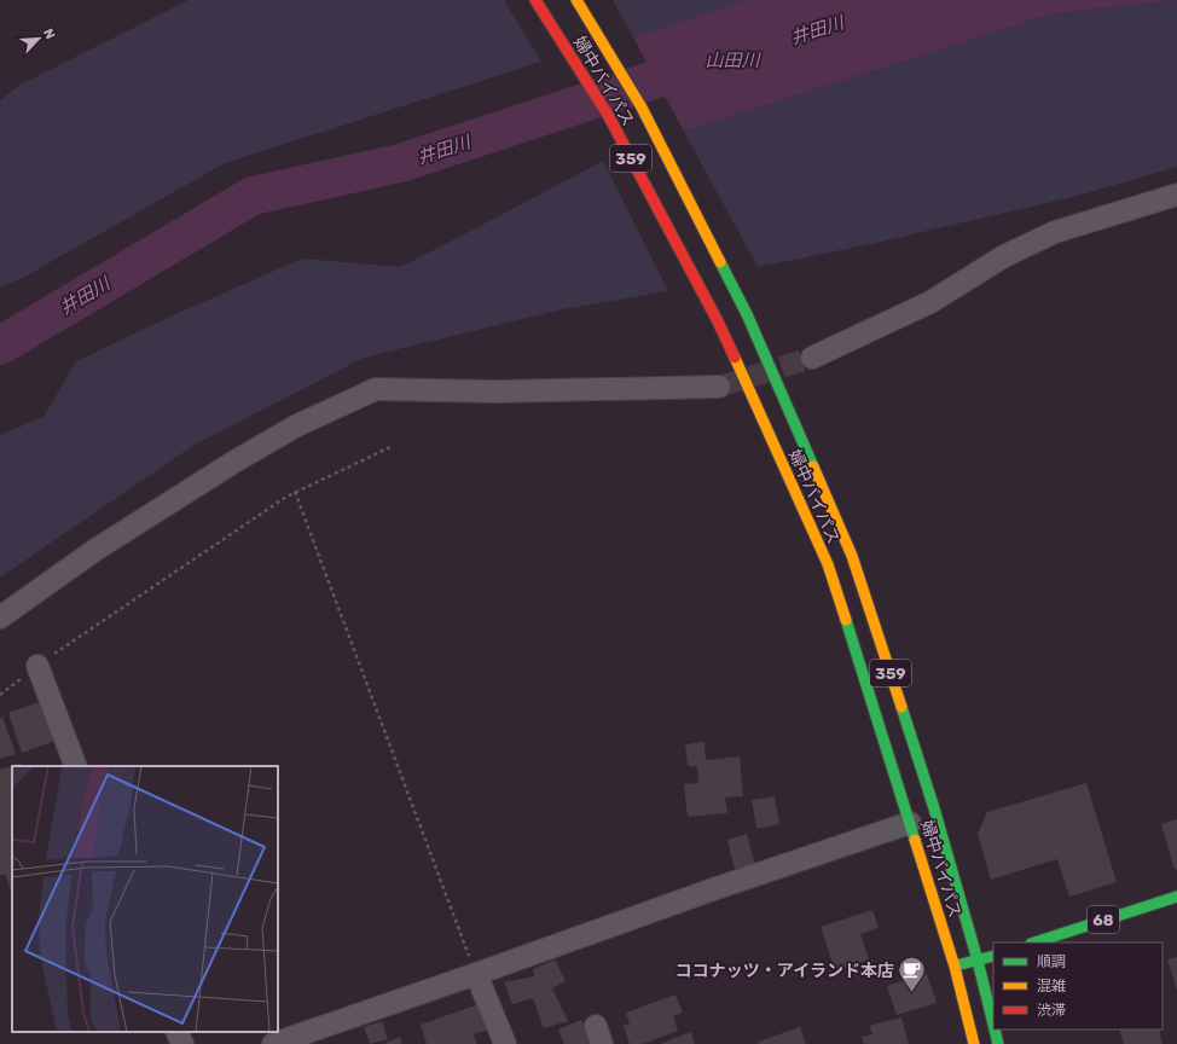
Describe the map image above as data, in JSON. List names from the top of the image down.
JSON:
{
  "streets": {
    "main road": ["婦中バイパス", "359", "68"]
  },
  "water": ["井田川", "山田川"],
  "places": {
    "cafe": ["ココナッツ・アイランド本店"]
  },
  "legend": ["順調", "混雑", "渋滞"],
  "north": "top right"
}
